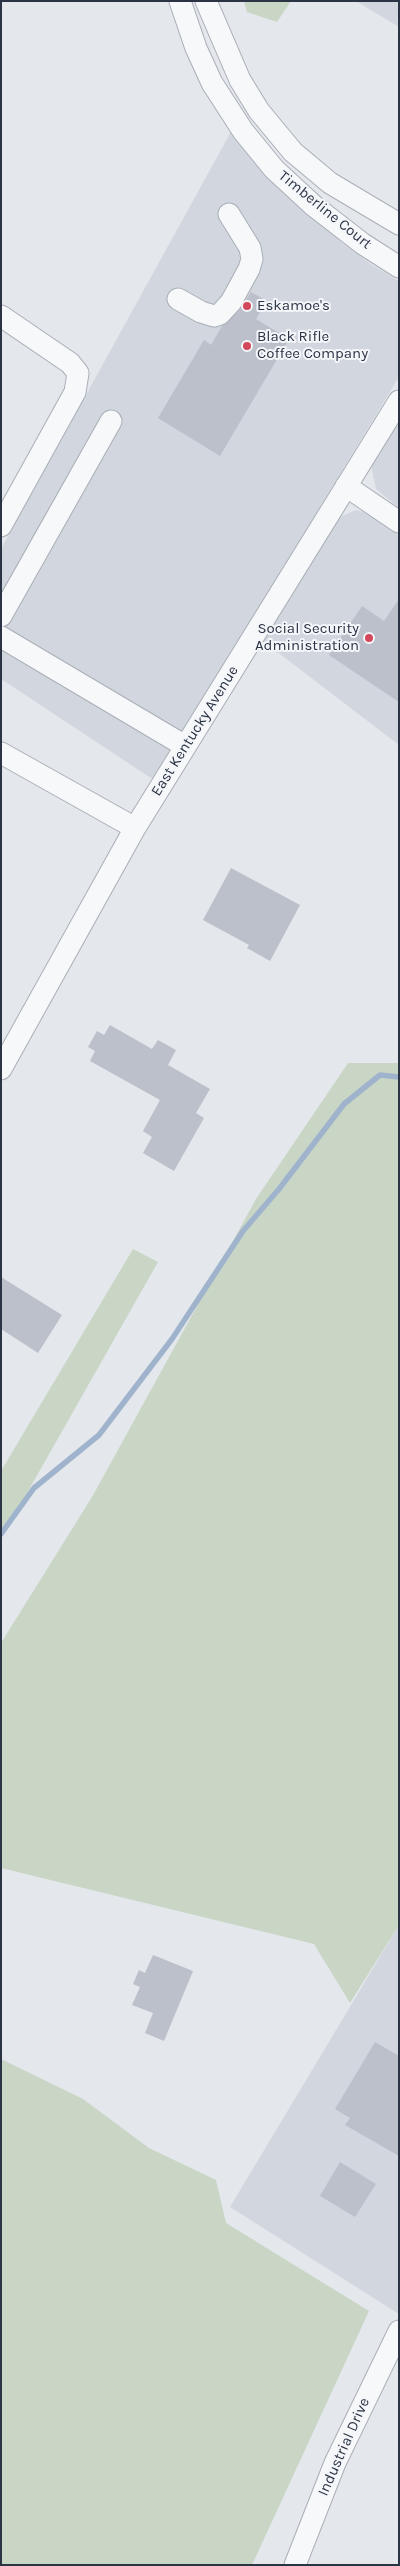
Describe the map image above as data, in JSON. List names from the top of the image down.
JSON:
{
  "streets": {
    "street": ["Timberline Court", "East Kentucky Avenue", "Industrial Drive"]
  },
  "places": ["Eskamoe's", "Black Rifle Coffee Company", "Social Security Administration"]
}
